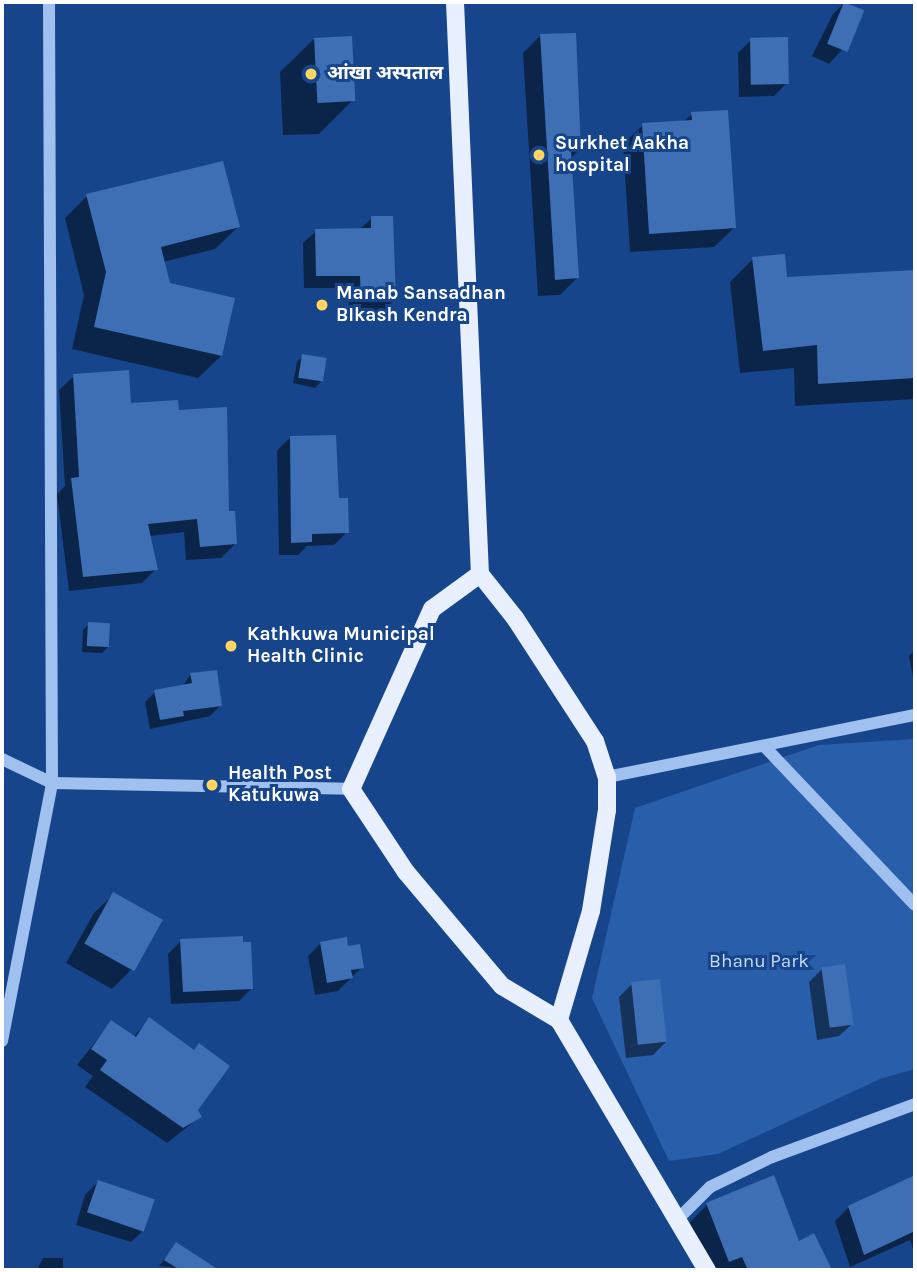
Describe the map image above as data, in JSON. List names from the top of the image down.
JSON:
{
  "parks": ["Bhanu Park"],
  "places": [
    "आंखा अस्पताल",
    "Surkhet Aakha hospital",
    "Manab Sansadhan BIkash Kendra",
    "Kathkuwa Municipal Health Clinic",
    "Health Post Katukuwa"
  ]
}
